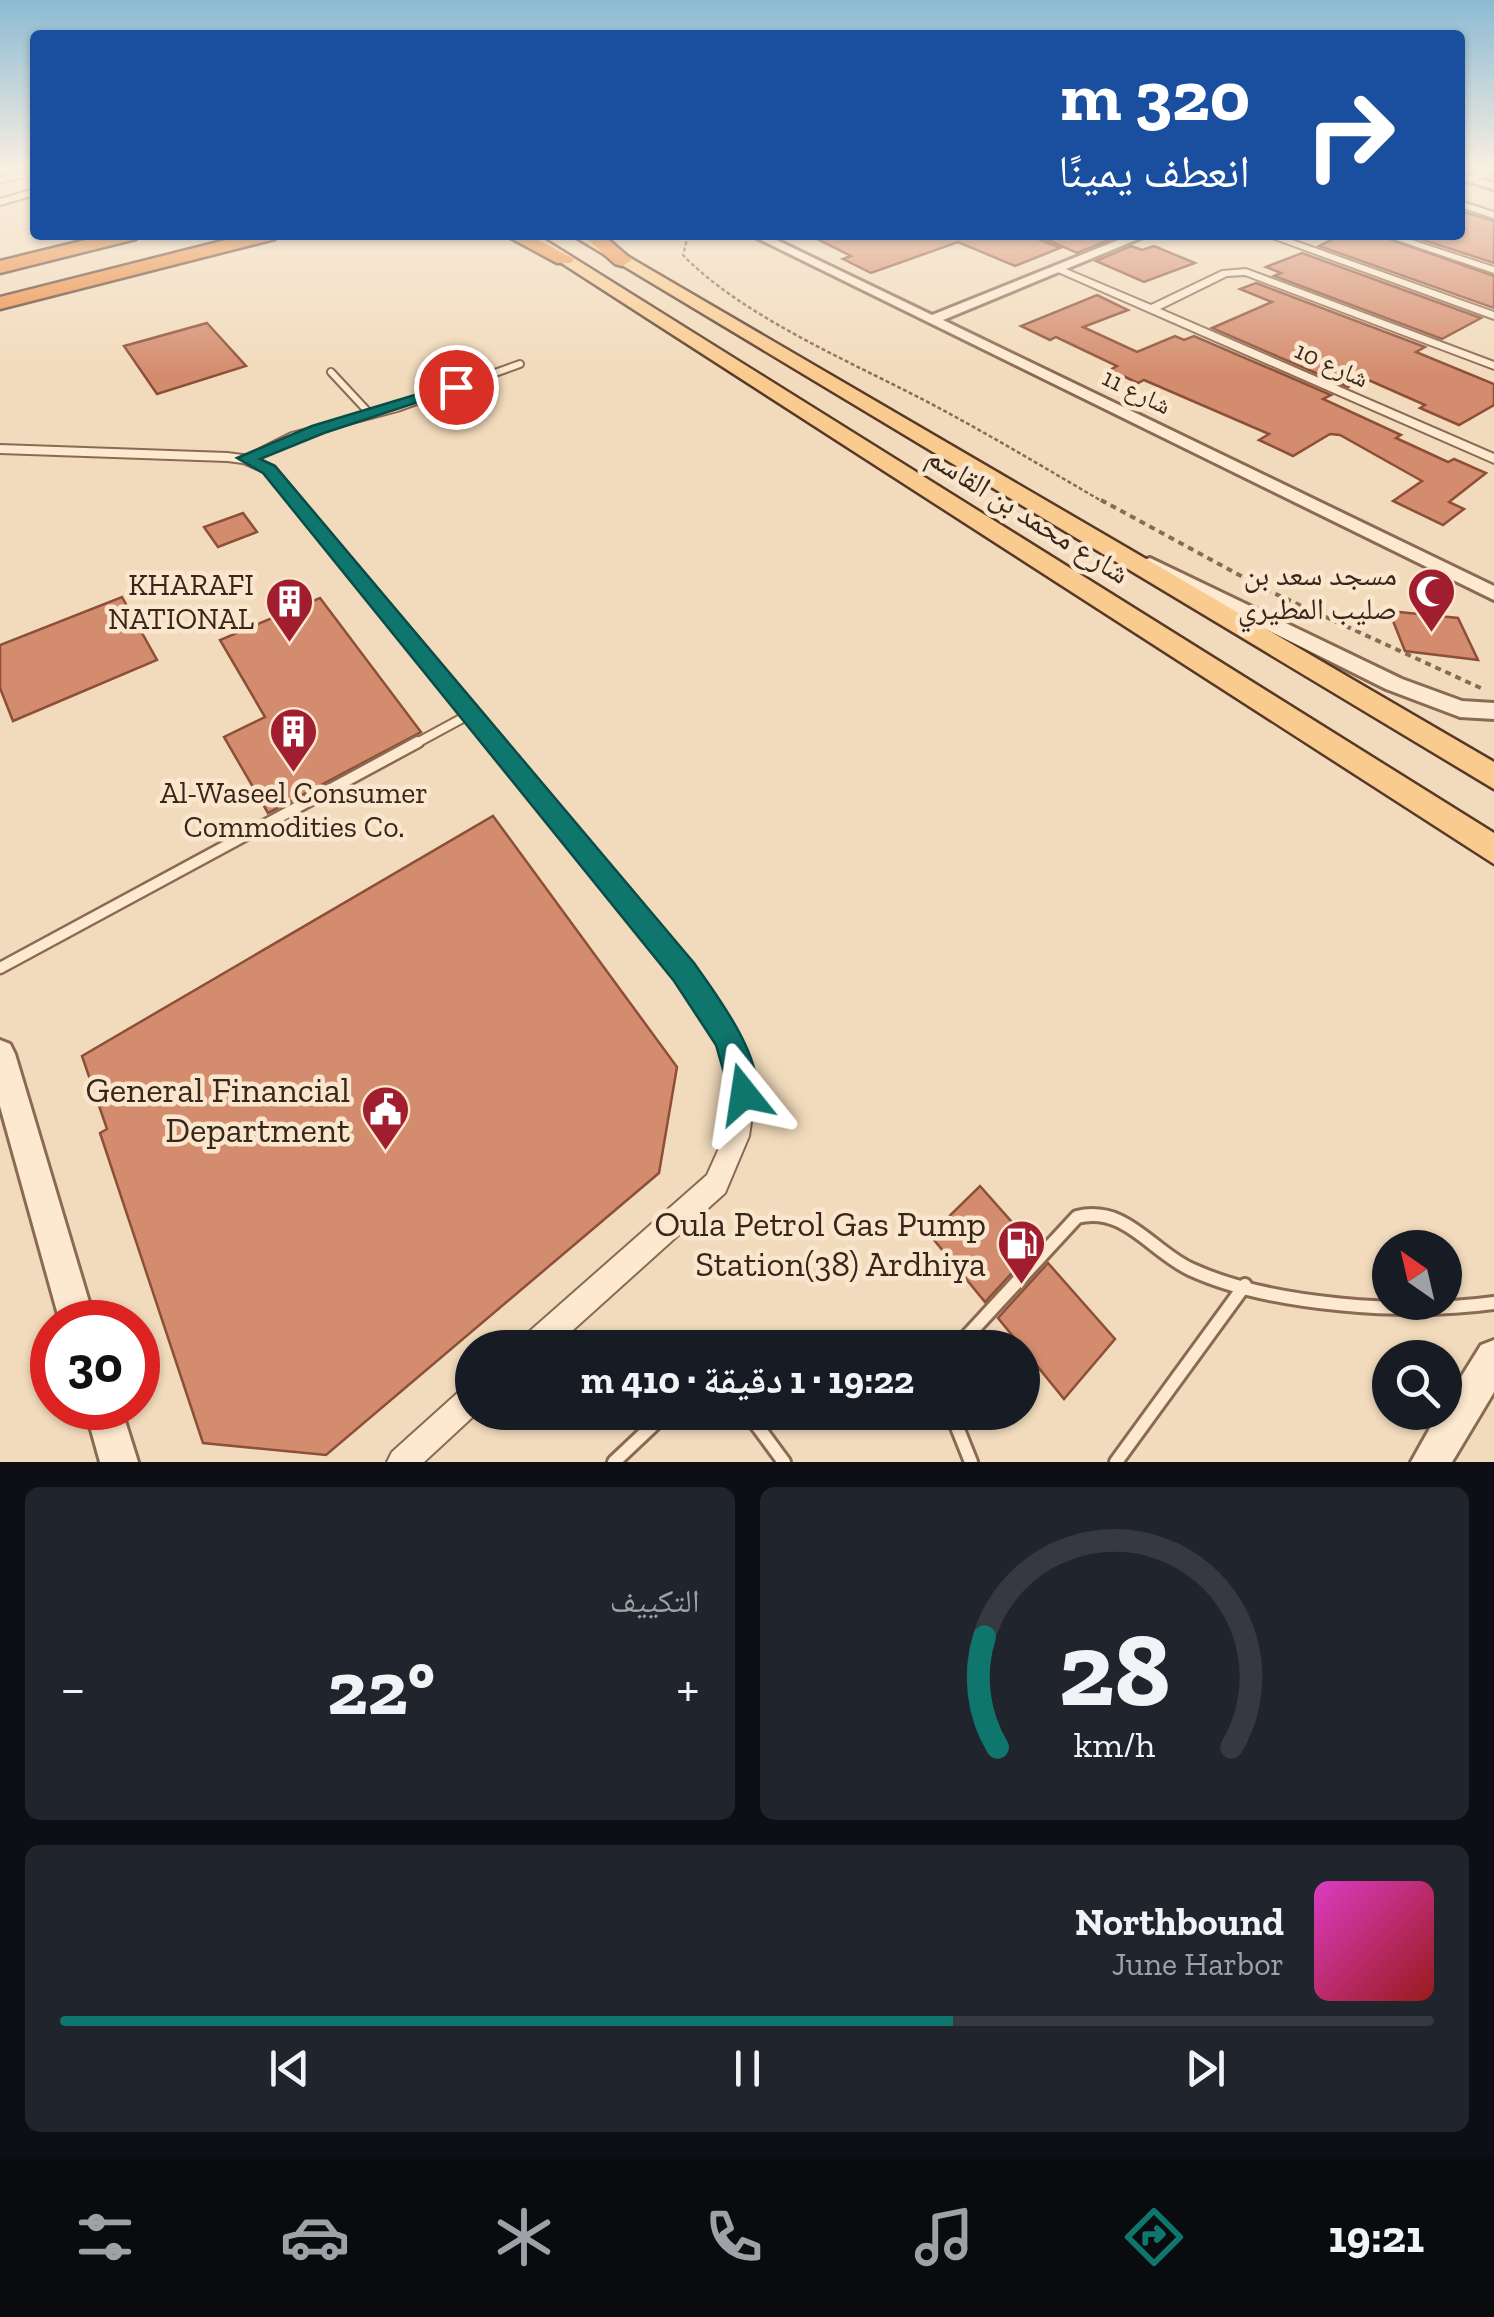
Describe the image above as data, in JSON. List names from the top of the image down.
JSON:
{
  "streets": {
    "main road": ["شارع محمد بن القاسم"],
    "street": ["شارع 10", "شارع 11"]
  },
  "places": {
    "mosque": ["مسجد سعد بن صليب المطيري"],
    "building": ["KHARAFI NATIONAL", "Al-Waseel Consumer Commodities Co."],
    "public building": ["General Financial Department"],
    "fuel station": ["Oula Petrol Gas Pump Station(38) Ardhiya"]
  },
  "north": "top left",
  "page": {
    "turn": ["320 m", "انعطف يمينًا"],
    "limit": "30",
    "trip": "19:22 · 1 دقيقة · 410 m",
    "tile": "التكييف",
    "heat": ["−", "22°", "+"],
    "song": ["Northbound", "June Harbor"],
    "tabs": "19:21",
    "gauge": ["28", "km/h"]
  }
}
